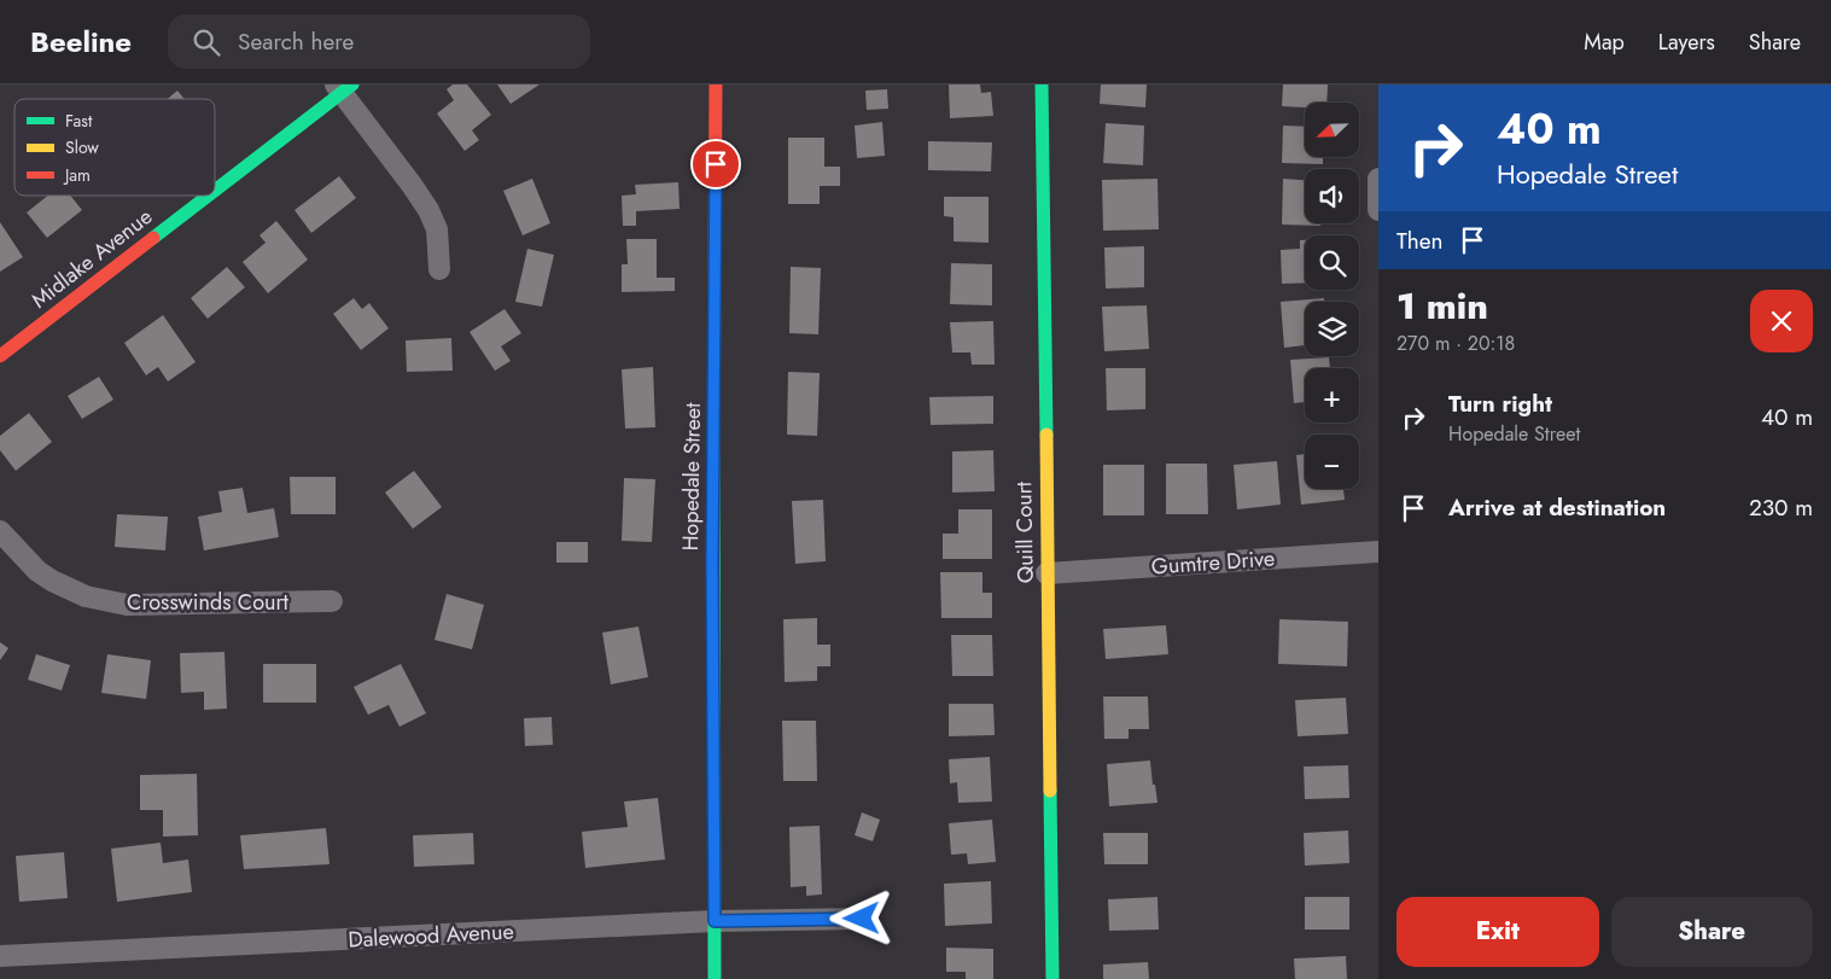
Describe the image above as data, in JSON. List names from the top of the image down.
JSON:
{
  "streets": {
    "street": [
      "Midlake Avenue",
      "Hopedale Street",
      "Quill Court",
      "Gumtre Drive",
      "Crosswinds Court",
      "Dalewood Avenue"
    ]
  },
  "crossings": [
    ["Hopedale Street", "Dalewood Avenue"],
    ["Quill Court", "Gumtre Drive"]
  ],
  "legend": ["Fast", "Slow", "Jam"],
  "north": "bottom left",
  "page": {
    "header": "Beeline",
    "search": "Search here",
    "nav": ["Map", "Layers", "Share"],
    "turn": ["40 m", "Hopedale Street"],
    "map_buttons": ["+", "−"],
    "then": "Then",
    "heading": ["1 min", "270 m · 20:18"],
    "list": [
      {
        "name": "Turn right",
        "note": "Hopedale Street",
        "value": "40 m"
      },
      {
        "name": "Arrive at destination",
        "value": "230 m"
      }
    ],
    "buttons": ["Exit", "Share"]
  }
}
